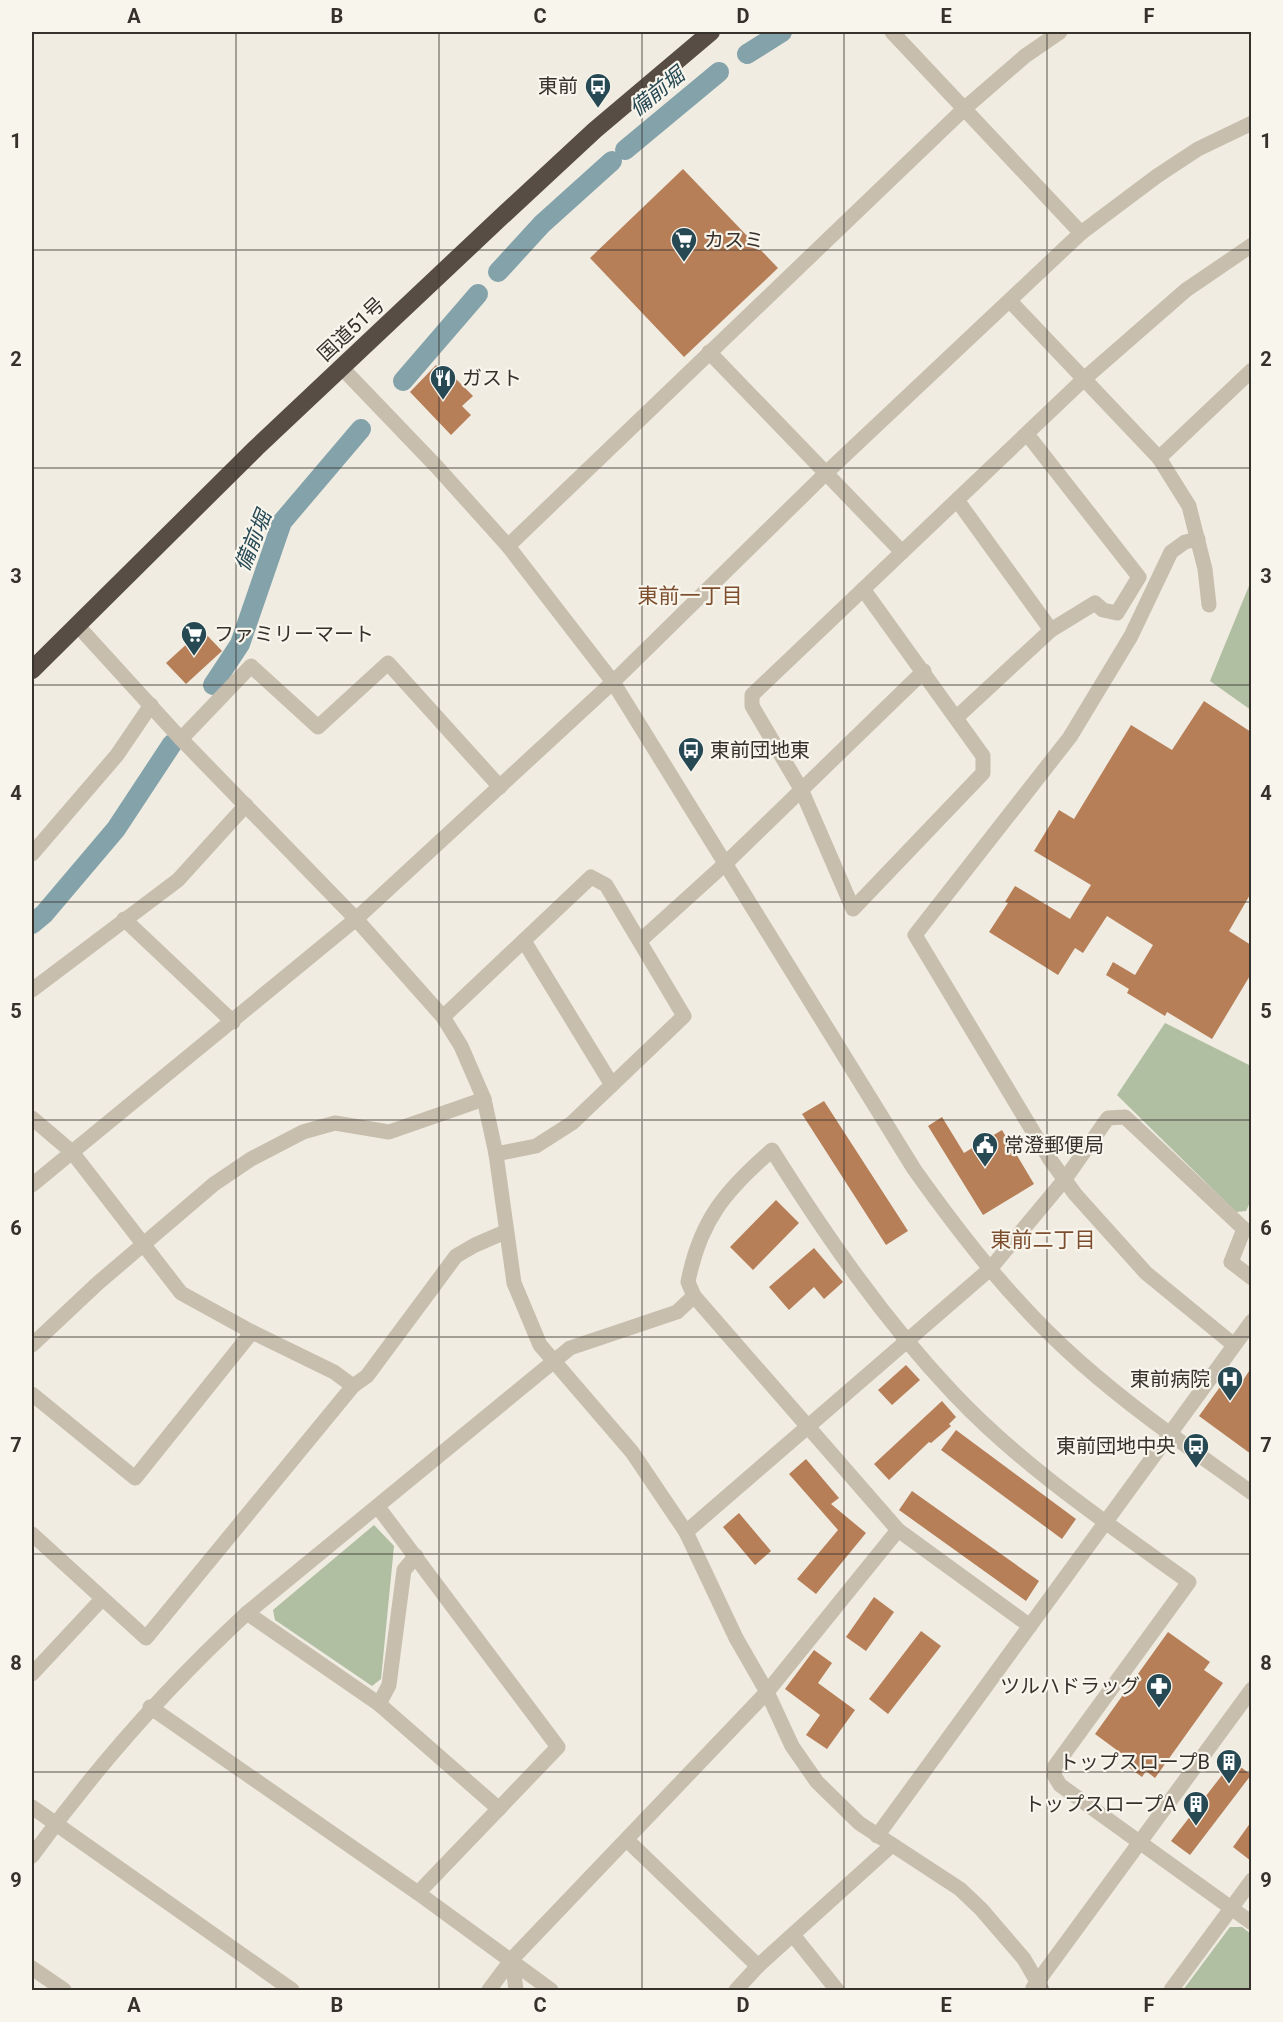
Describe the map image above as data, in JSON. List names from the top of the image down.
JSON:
{
  "streets": {
    "highway": ["国道51号"]
  },
  "districts": ["東前一丁目", "東前二丁目"],
  "water": ["備前堀"],
  "places": {
    "bus stop": ["東前", "東前団地東", "東前団地中央"],
    "supermarket": ["カスミ", "ファミリーマート"],
    "restaurant": ["ガスト"],
    "public building": ["常澄郵便局"],
    "hospital": ["東前病院"],
    "pharmacy": ["ツルハドラッグ"],
    "building": ["トップスロープB", "トップスロープA"]
  },
  "grid": {
    "columns": [
      "A",
      "B",
      "C",
      "D",
      "E",
      "F"
    ],
    "rows": [
      "1",
      "2",
      "3",
      "4",
      "5",
      "6",
      "7",
      "8",
      "9"
    ]
  }
}
